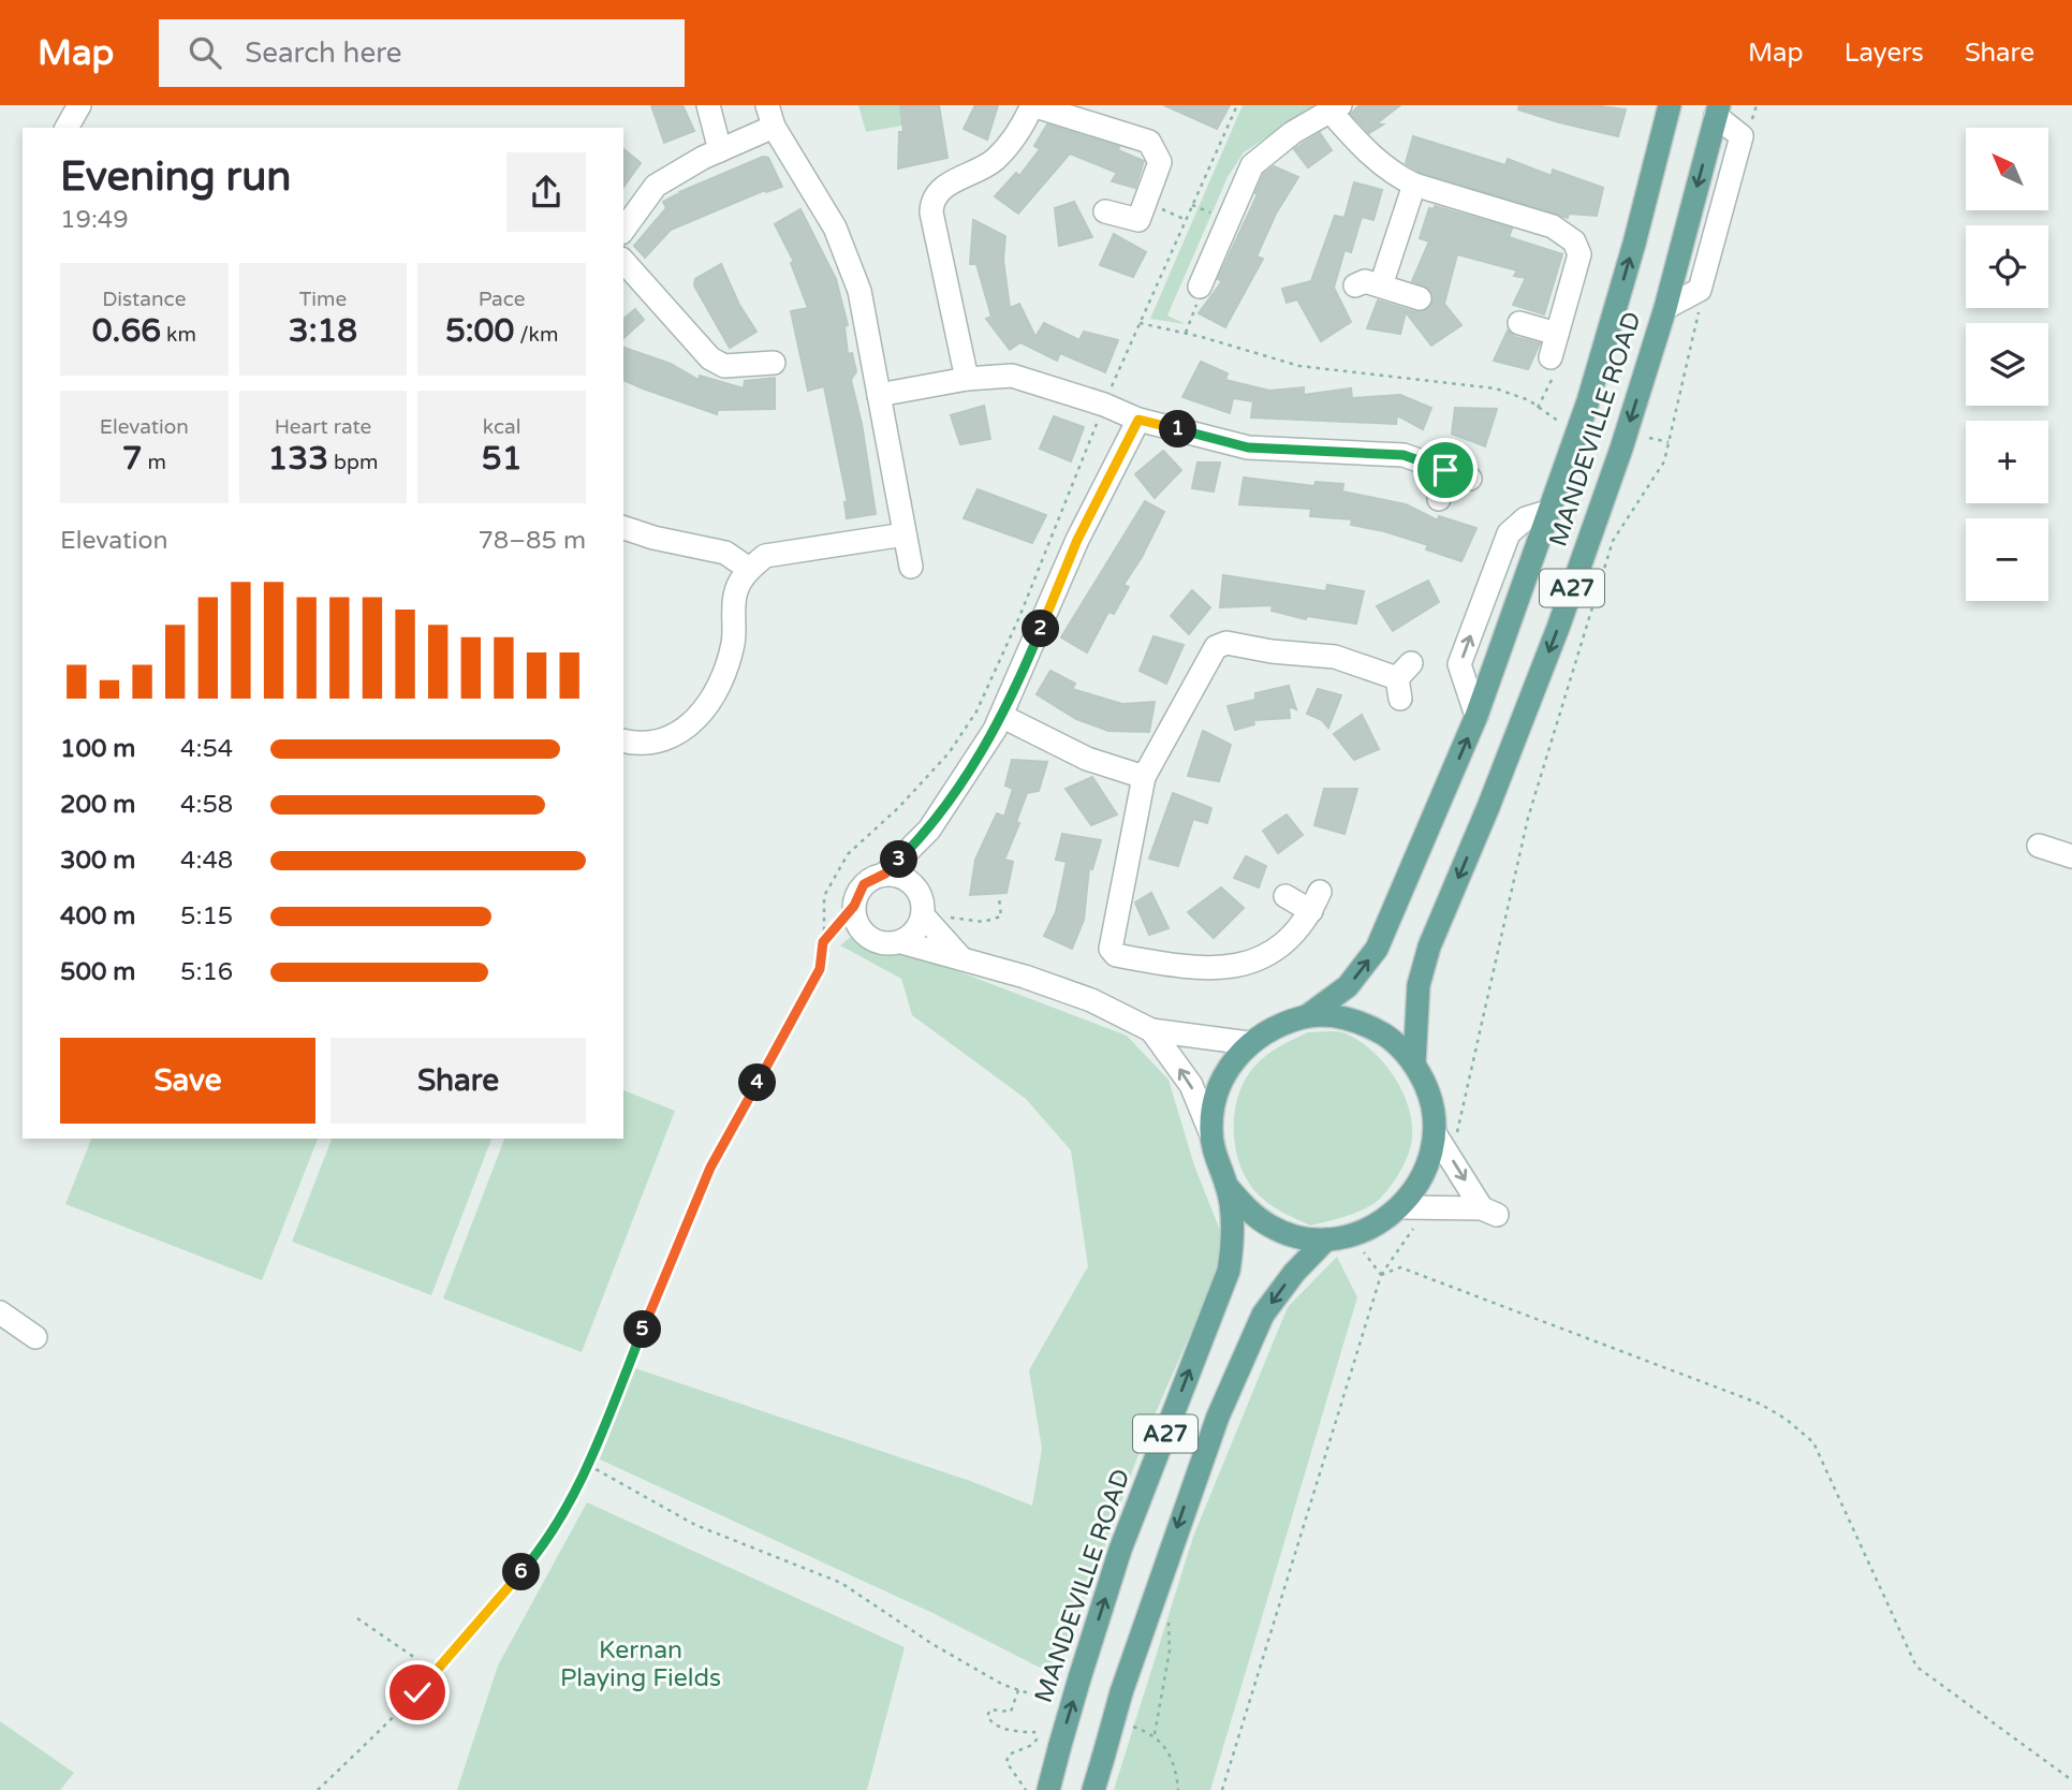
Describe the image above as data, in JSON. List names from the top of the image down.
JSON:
{
  "streets": {
    "main road": ["MANDEVILLE ROAD", "A27"]
  },
  "crossings": [
    ["MANDEVILLE ROAD", "A27"]
  ],
  "parks": ["Kernan Playing Fields"],
  "north": "top left",
  "page": {
    "header": "Map",
    "search": "Search here",
    "nav": ["Map", "Layers", "Share"],
    "map_buttons": ["+", "−"],
    "heading": ["Evening run", "19:49"],
    "stats": [
      ["Distance", "0.66 km"],
      ["Time", "3:18"],
      ["Pace", "5:00 /km"],
      ["Elevation", "7 m"],
      ["Heart rate", "133 bpm"],
      ["kcal", "51"]
    ],
    "pins": [
      "1",
      "2",
      "3",
      "4",
      "5",
      "6"
    ],
    "chart": ["Elevation", "78–85 m"],
    "list": [
      {
        "name": "100 m",
        "note": "4:54"
      },
      {
        "name": "200 m",
        "note": "4:58"
      },
      {
        "name": "300 m",
        "note": "4:48"
      },
      {
        "name": "400 m",
        "note": "5:15"
      },
      {
        "name": "500 m",
        "note": "5:16"
      }
    ],
    "buttons": ["Save", "Share"]
  }
}
